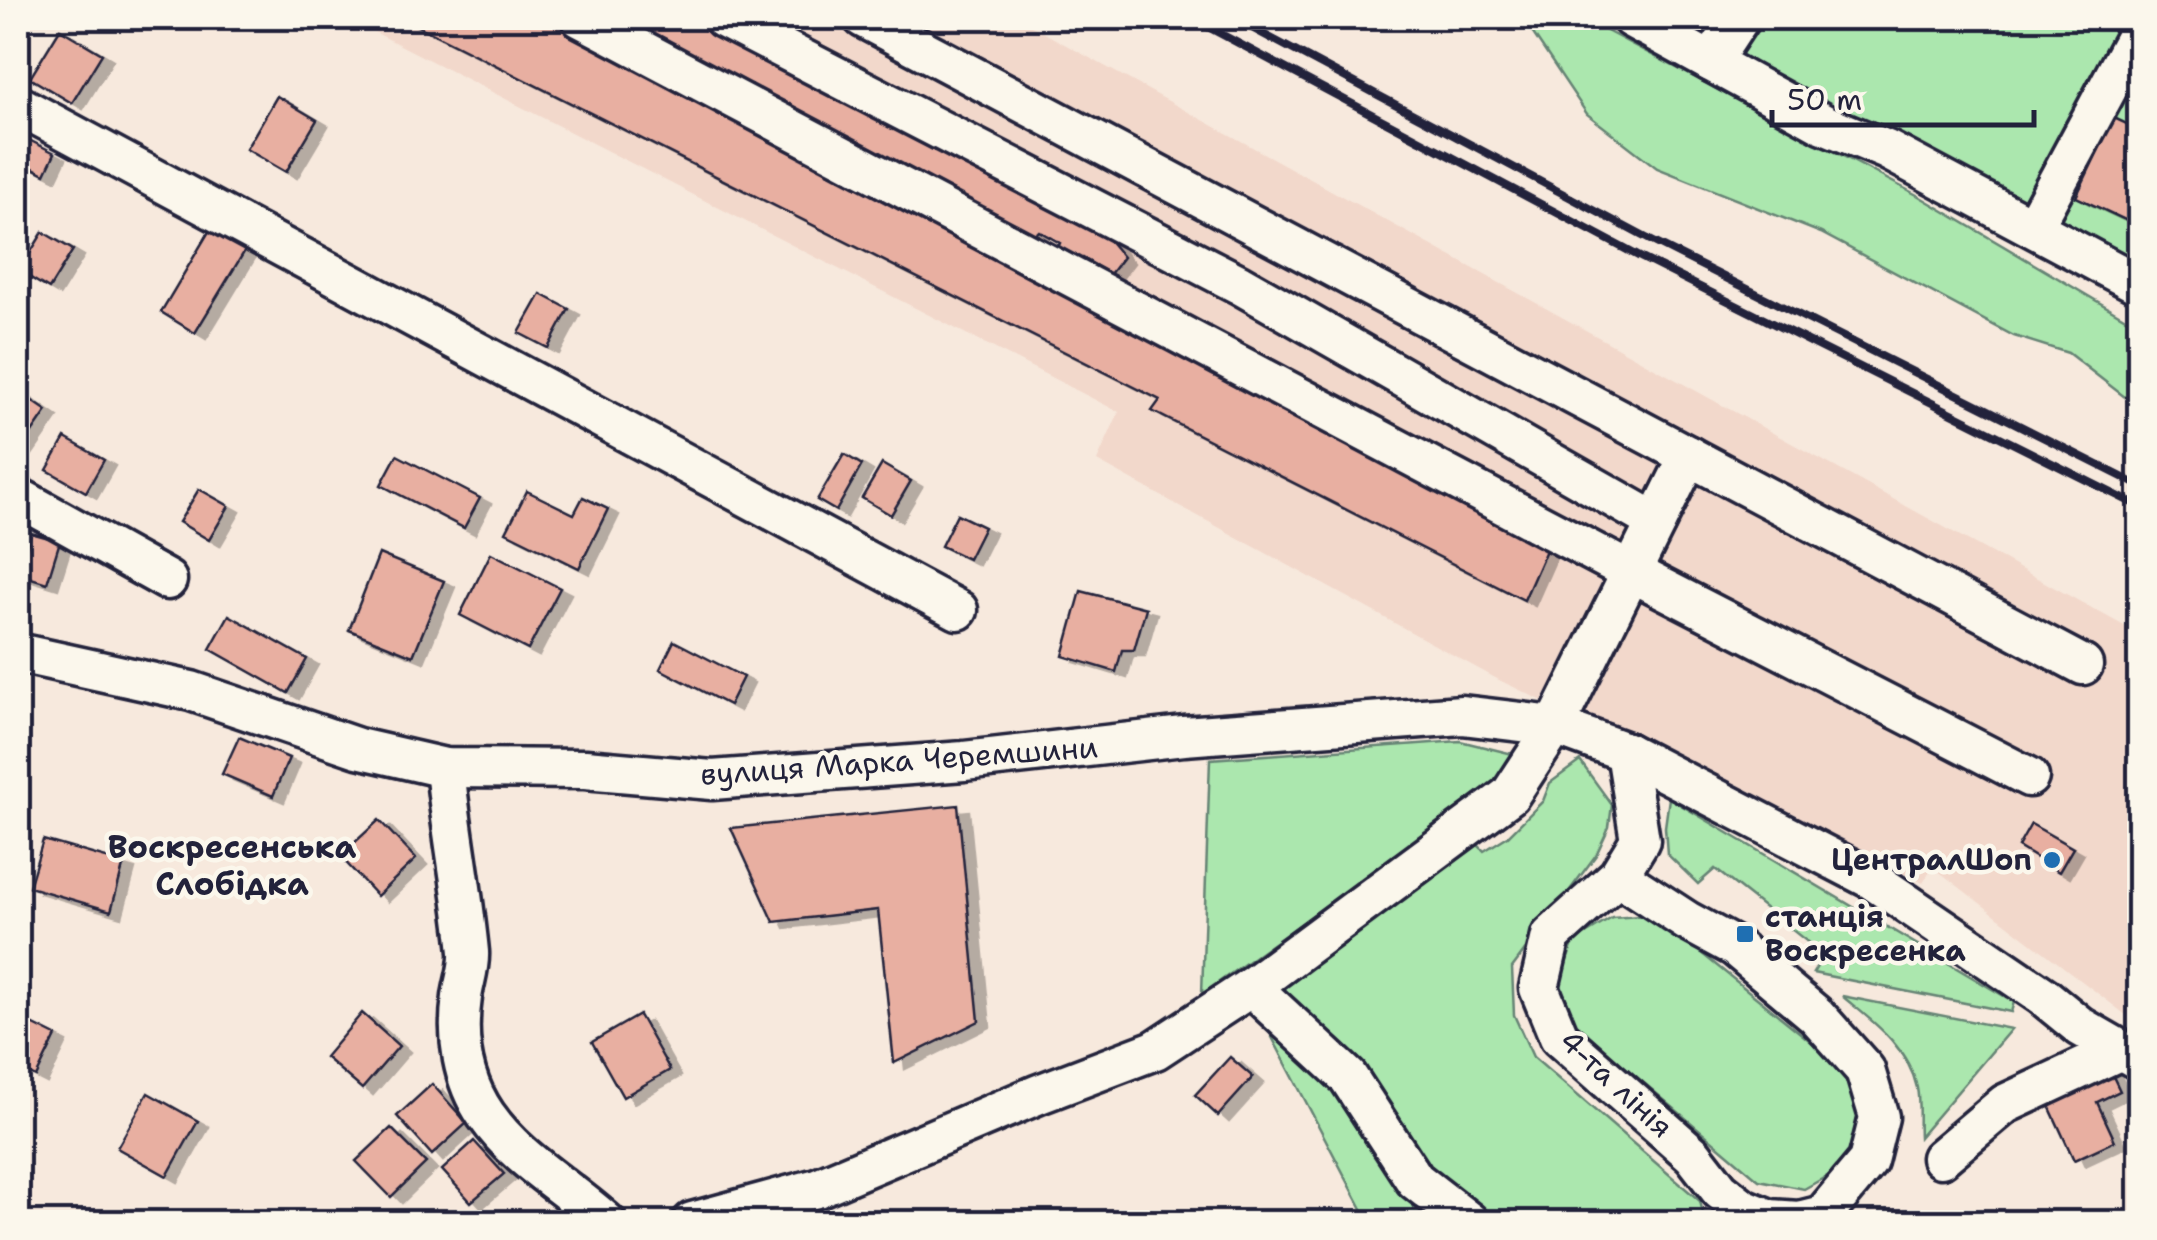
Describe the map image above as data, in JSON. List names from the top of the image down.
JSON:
{
  "streets": {
    "street": ["вулиця Марка Черемшини", "4-та лінія"]
  },
  "crossings": [
    ["вулиця Марка Черемшини", "4-та лінія"]
  ],
  "districts": ["Воскресенська Слобідка"],
  "places": {
    "other": ["ЦентралШоп"],
    "transit": ["станція Воскресенка"]
  },
  "scale_bar": "50 m"
}
